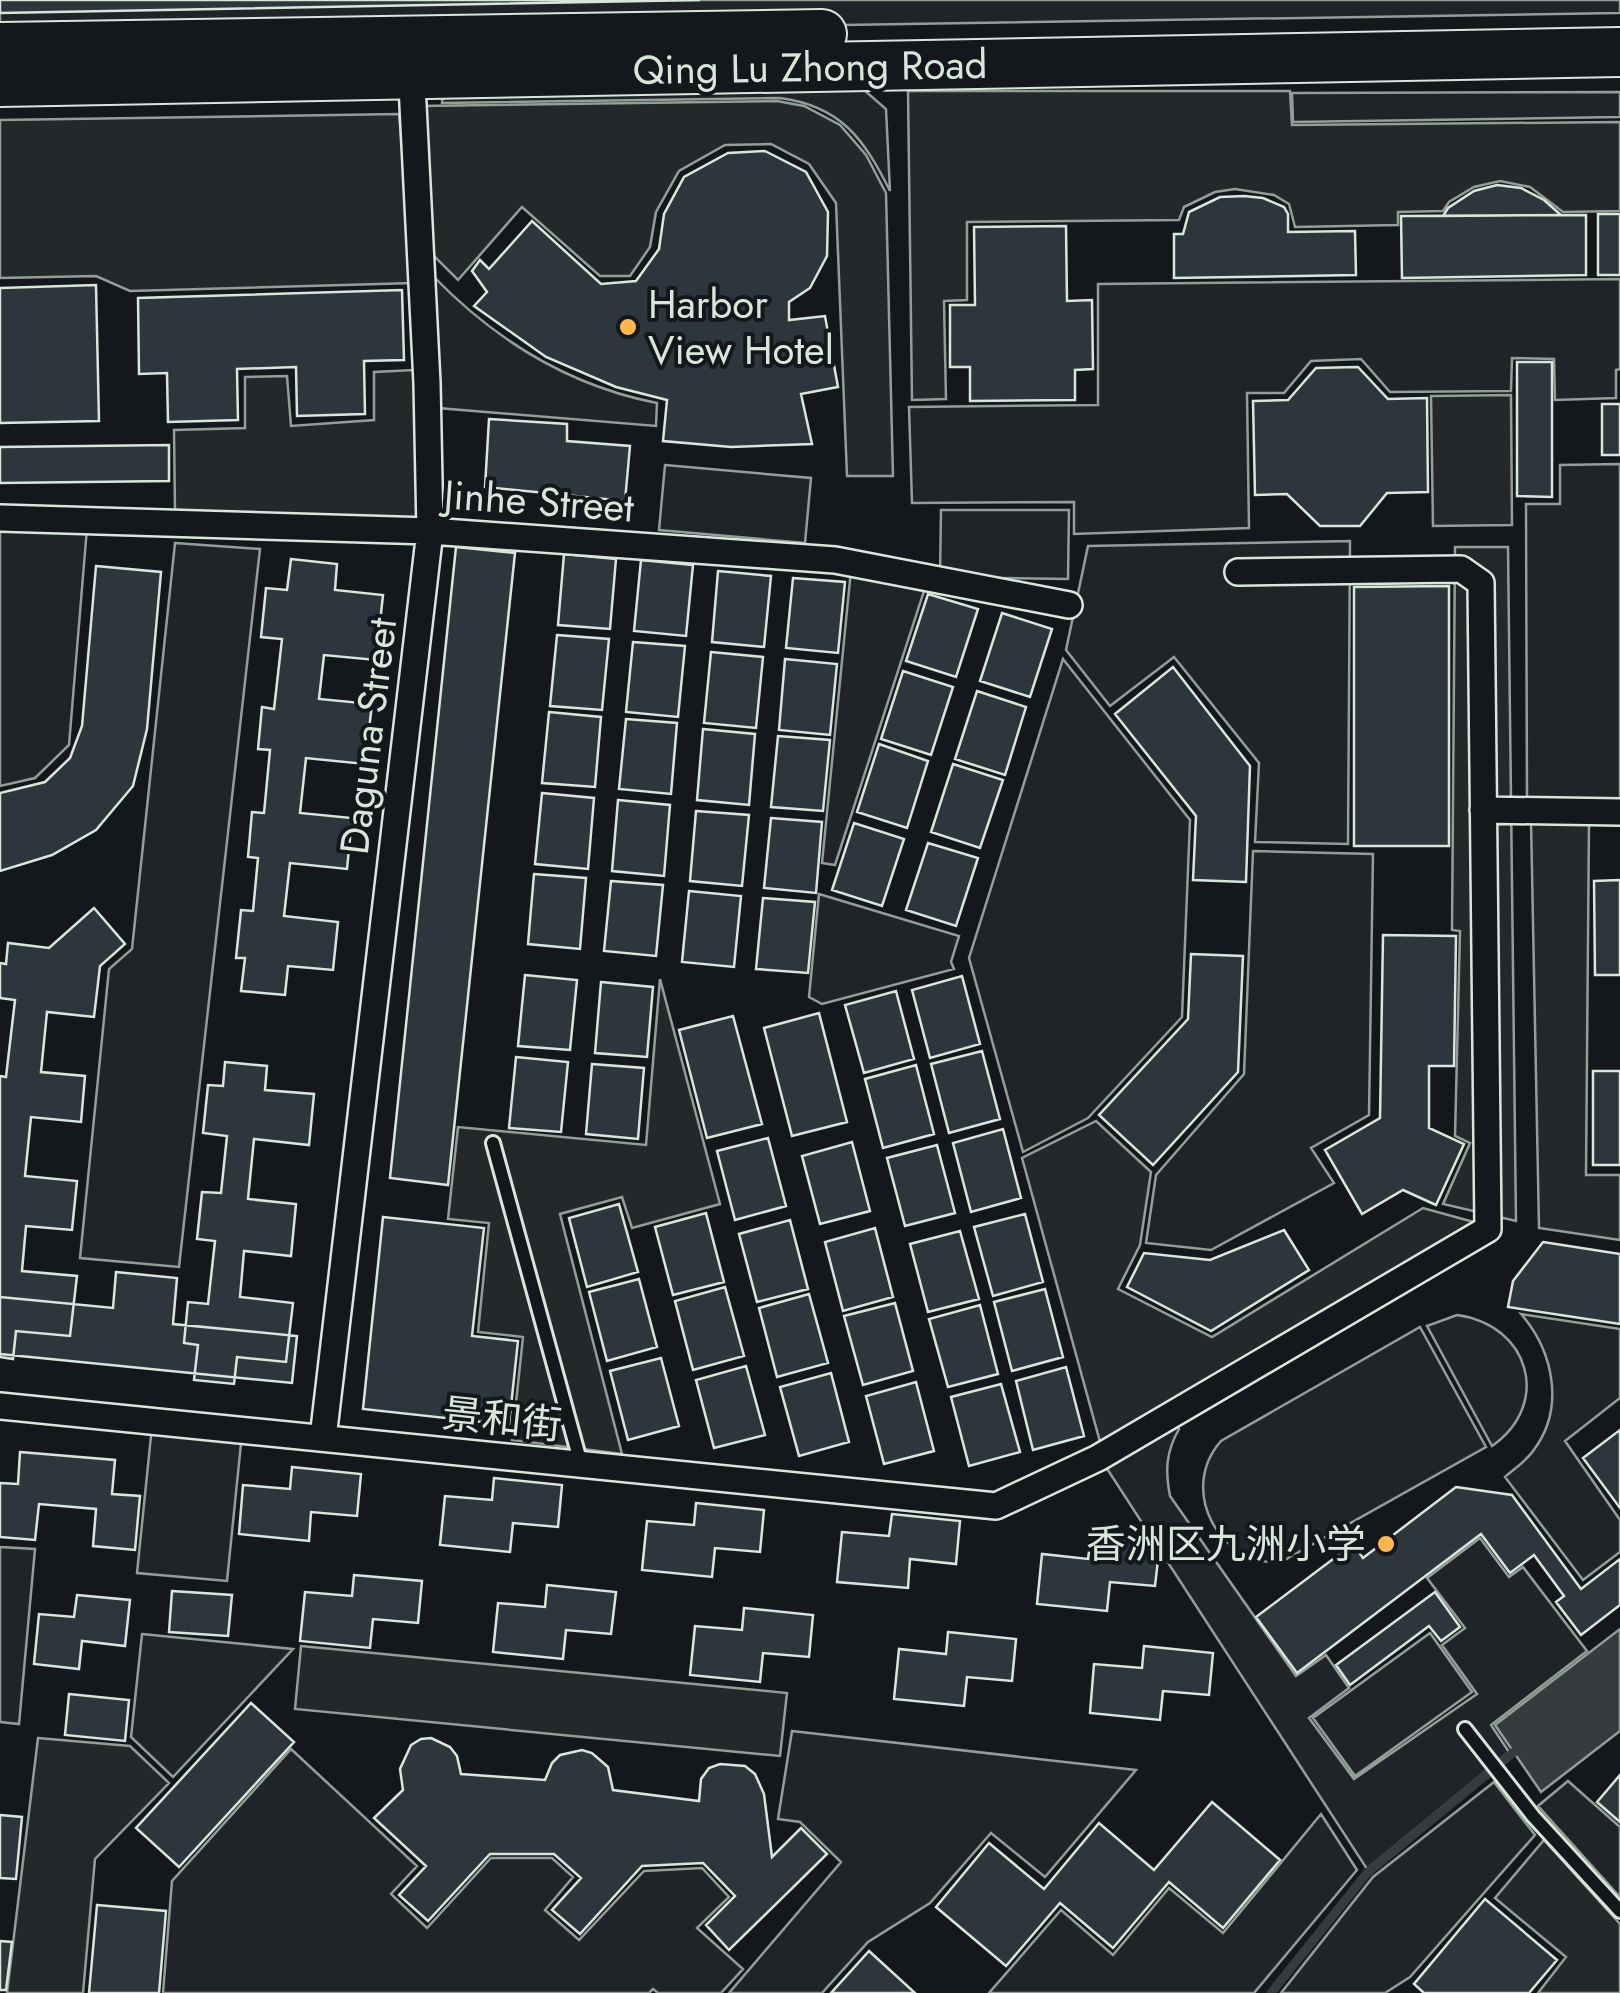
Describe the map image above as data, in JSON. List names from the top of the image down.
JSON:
{
  "streets": {
    "highway": ["Qing Lu Zhong Road"],
    "street": ["Jinhe Street", "Daguna Street", "景和街"]
  },
  "crossings": [
    ["Qing Lu Zhong Road", "Daguna Street"],
    ["Jinhe Street", "Daguna Street"],
    ["Daguna Street", "景和街"]
  ],
  "places": ["Harbor View Hotel", "香洲区九洲小学"]
}
